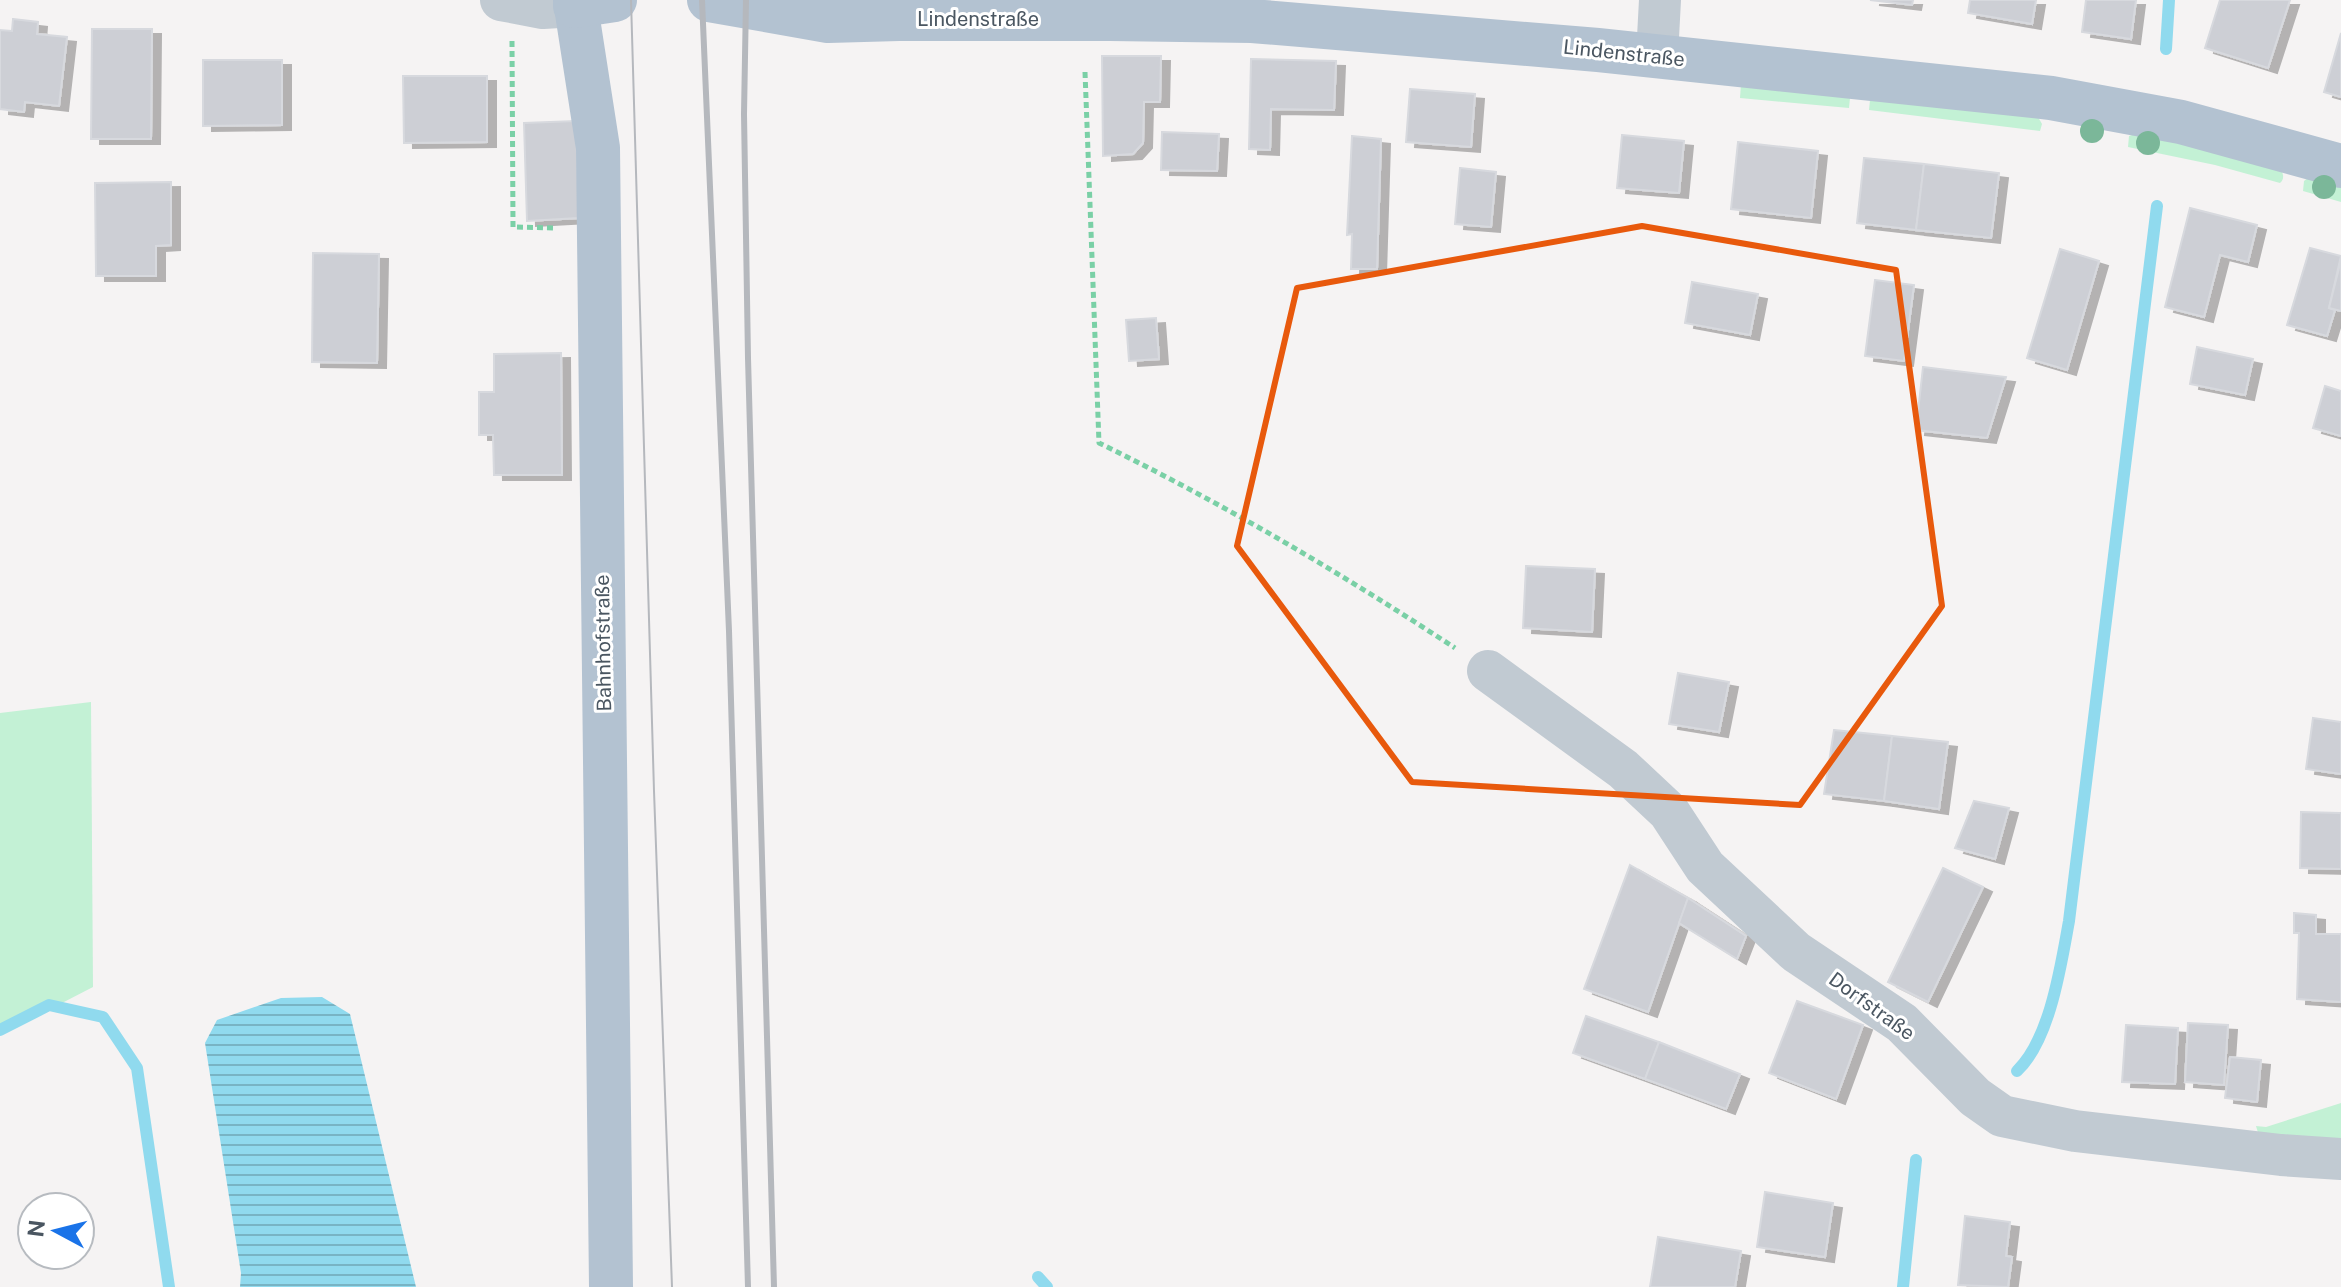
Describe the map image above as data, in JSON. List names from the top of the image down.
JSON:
{
  "streets": {
    "main road": ["Lindenstraße", "Bahnhofstraße"],
    "street": ["Dorfstraße"]
  },
  "north": "left"
}
